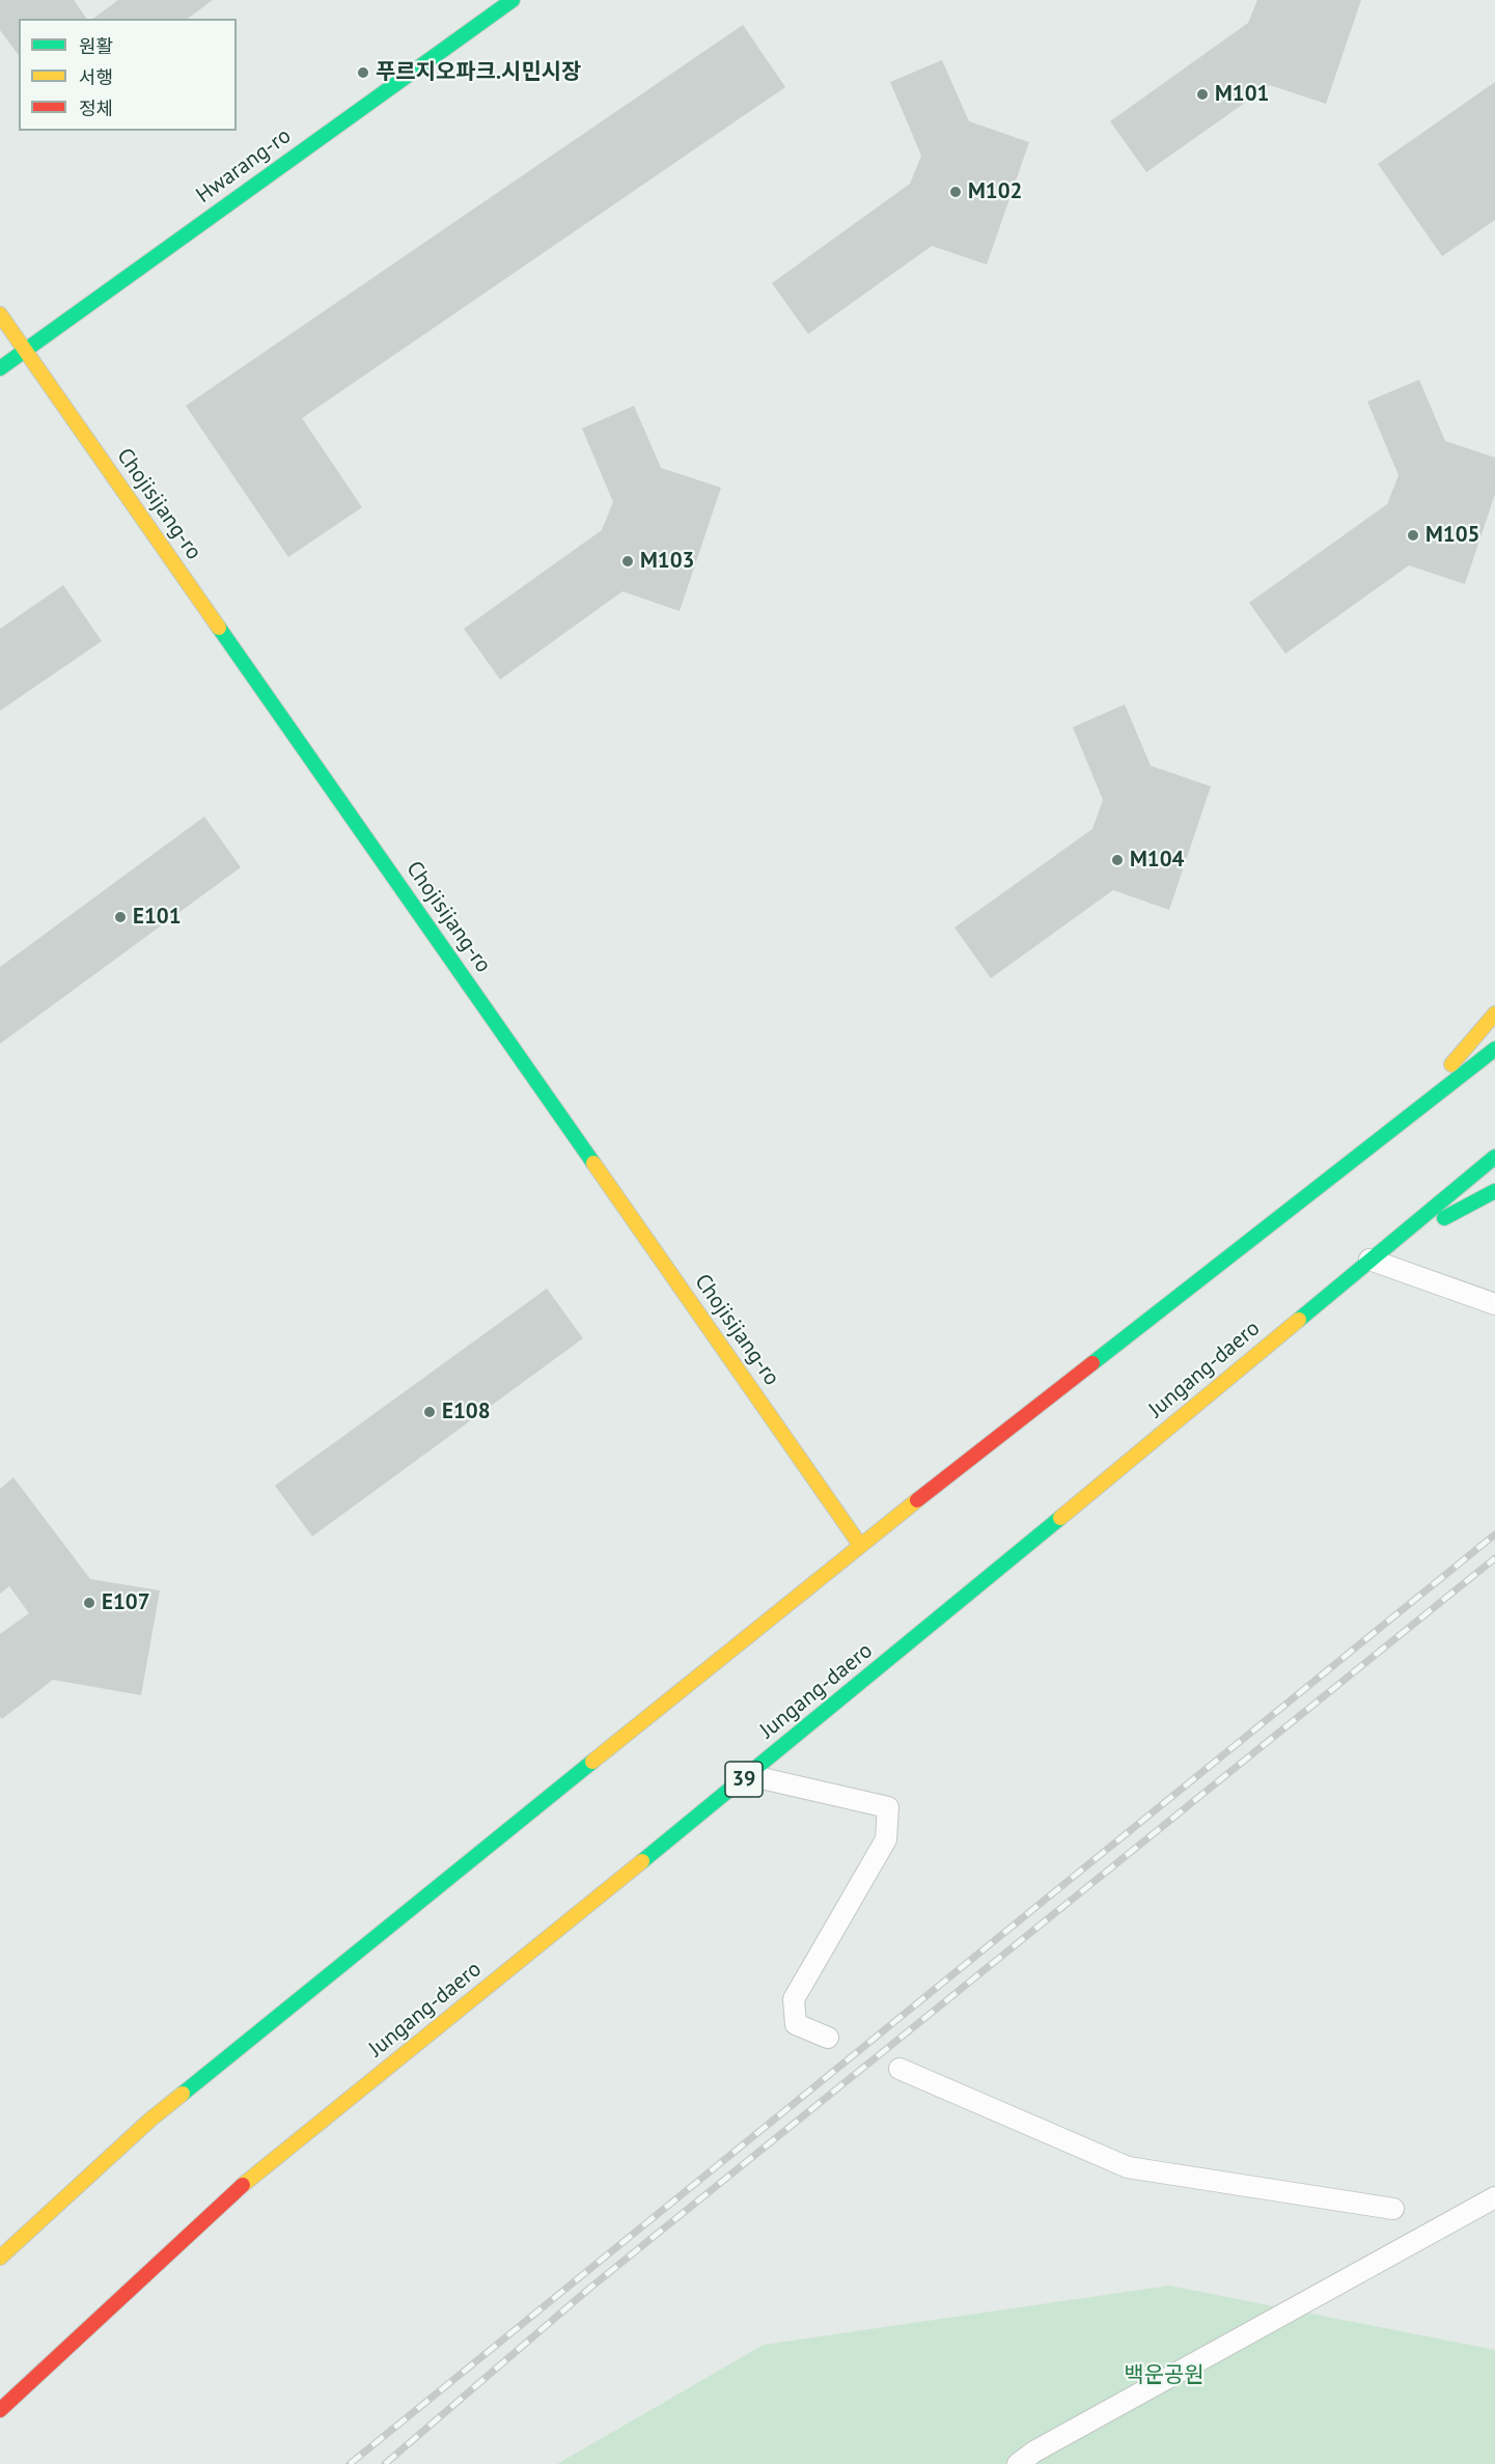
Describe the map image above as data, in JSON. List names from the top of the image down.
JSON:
{
  "streets": {
    "main road": [
      "Hwarang-ro",
      "Chojisijang-ro",
      "Jungang-daero",
      "39"
    ]
  },
  "crossings": [
    ["Hwarang-ro", "Chojisijang-ro"]
  ],
  "parks": ["백운공원"],
  "places": [
    "푸르지오파크.시민시장",
    "M101",
    "M102",
    "M105",
    "M103",
    "M104",
    "E101",
    "E108",
    "E107"
  ],
  "legend": ["원활", "서행", "정체"]
}
